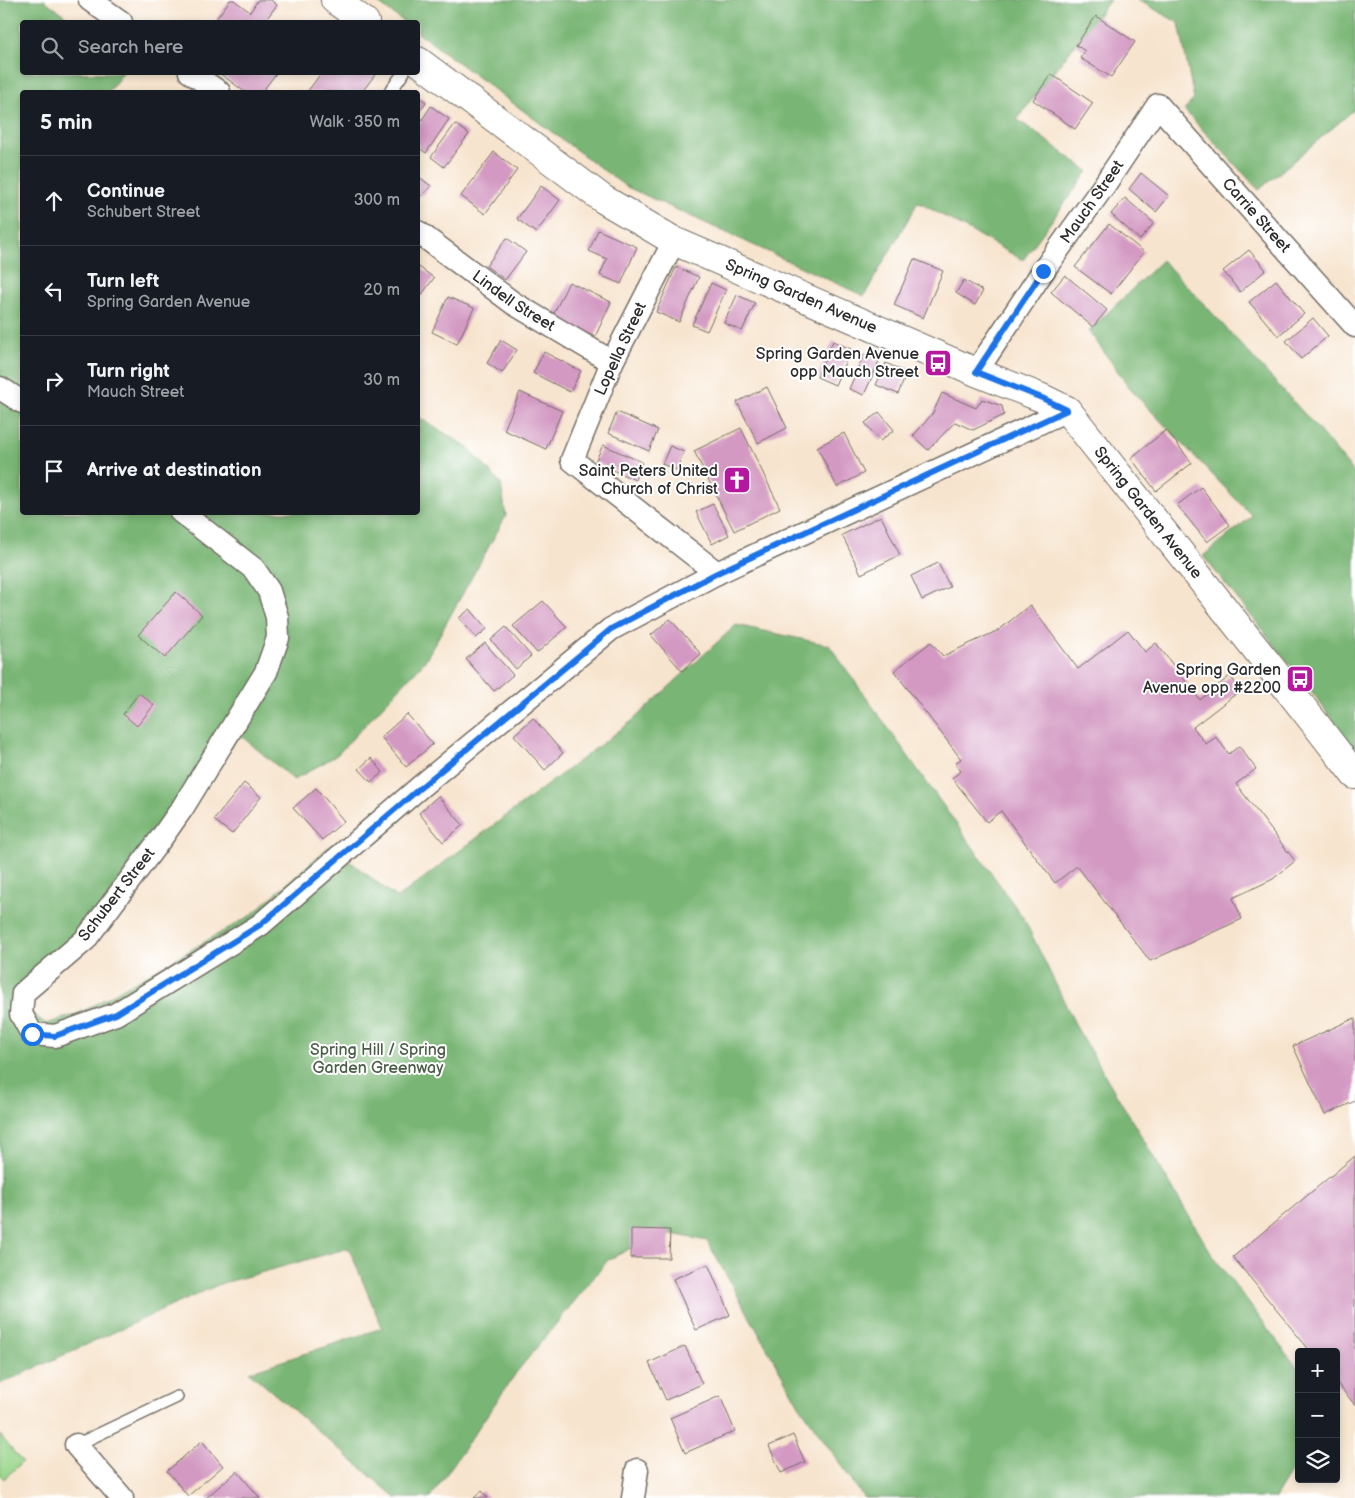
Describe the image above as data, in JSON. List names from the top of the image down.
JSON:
{
  "streets": {
    "street": [
      "Mauch Street",
      "Carrie Street",
      "Spring Garden Avenue",
      "Lindell Street",
      "Lopella Street",
      "Schubert Street"
    ]
  },
  "crossings": [
    ["Mauch Street", "Carrie Street"],
    ["Mauch Street", "Spring Garden Avenue"],
    ["Spring Garden Avenue", "Lopella Street"],
    ["Spring Garden Avenue", "Schubert Street"],
    ["Lindell Street", "Lopella Street"],
    ["Lopella Street", "Schubert Street"]
  ],
  "parks": ["Spring Hill / Spring Garden Greenway"],
  "places": {
    "bus stop": ["Spring Garden Avenue opp Mauch Street", "Spring Garden Avenue opp #2200"],
    "church": ["Saint Peters United Church of Christ"]
  },
  "page": {
    "search": "Search here",
    "heading": ["5 min", "Walk · 350 m"],
    "list": [
      ["Continue", "Schubert Street", "300 m"],
      ["Turn left", "Spring Garden Avenue", "20 m"],
      ["Turn right", "Mauch Street", "30 m"],
      "Arrive at destination"
    ],
    "map_buttons": ["+", "−"]
  }
}
